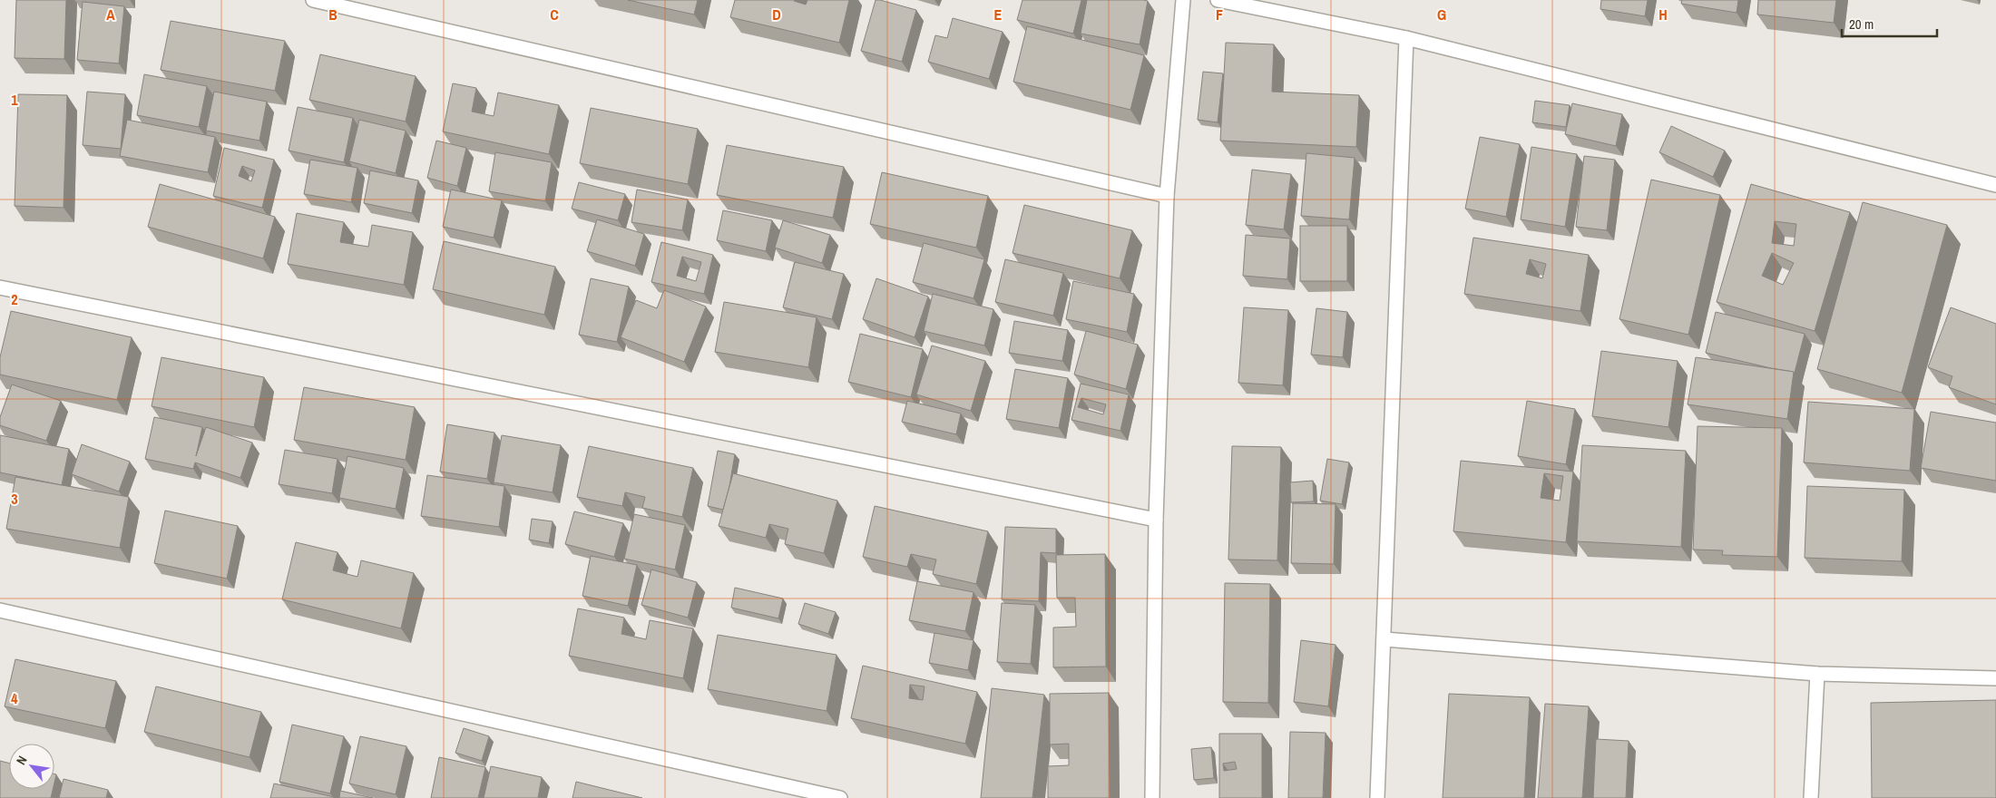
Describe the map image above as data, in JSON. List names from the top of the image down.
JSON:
{
  "scale_bar": "20 m",
  "north": "top left",
  "grid": {
    "columns": [
      "A",
      "B",
      "C",
      "D",
      "E",
      "F",
      "G",
      "H"
    ],
    "rows": [
      "1",
      "2",
      "3",
      "4"
    ]
  }
}
